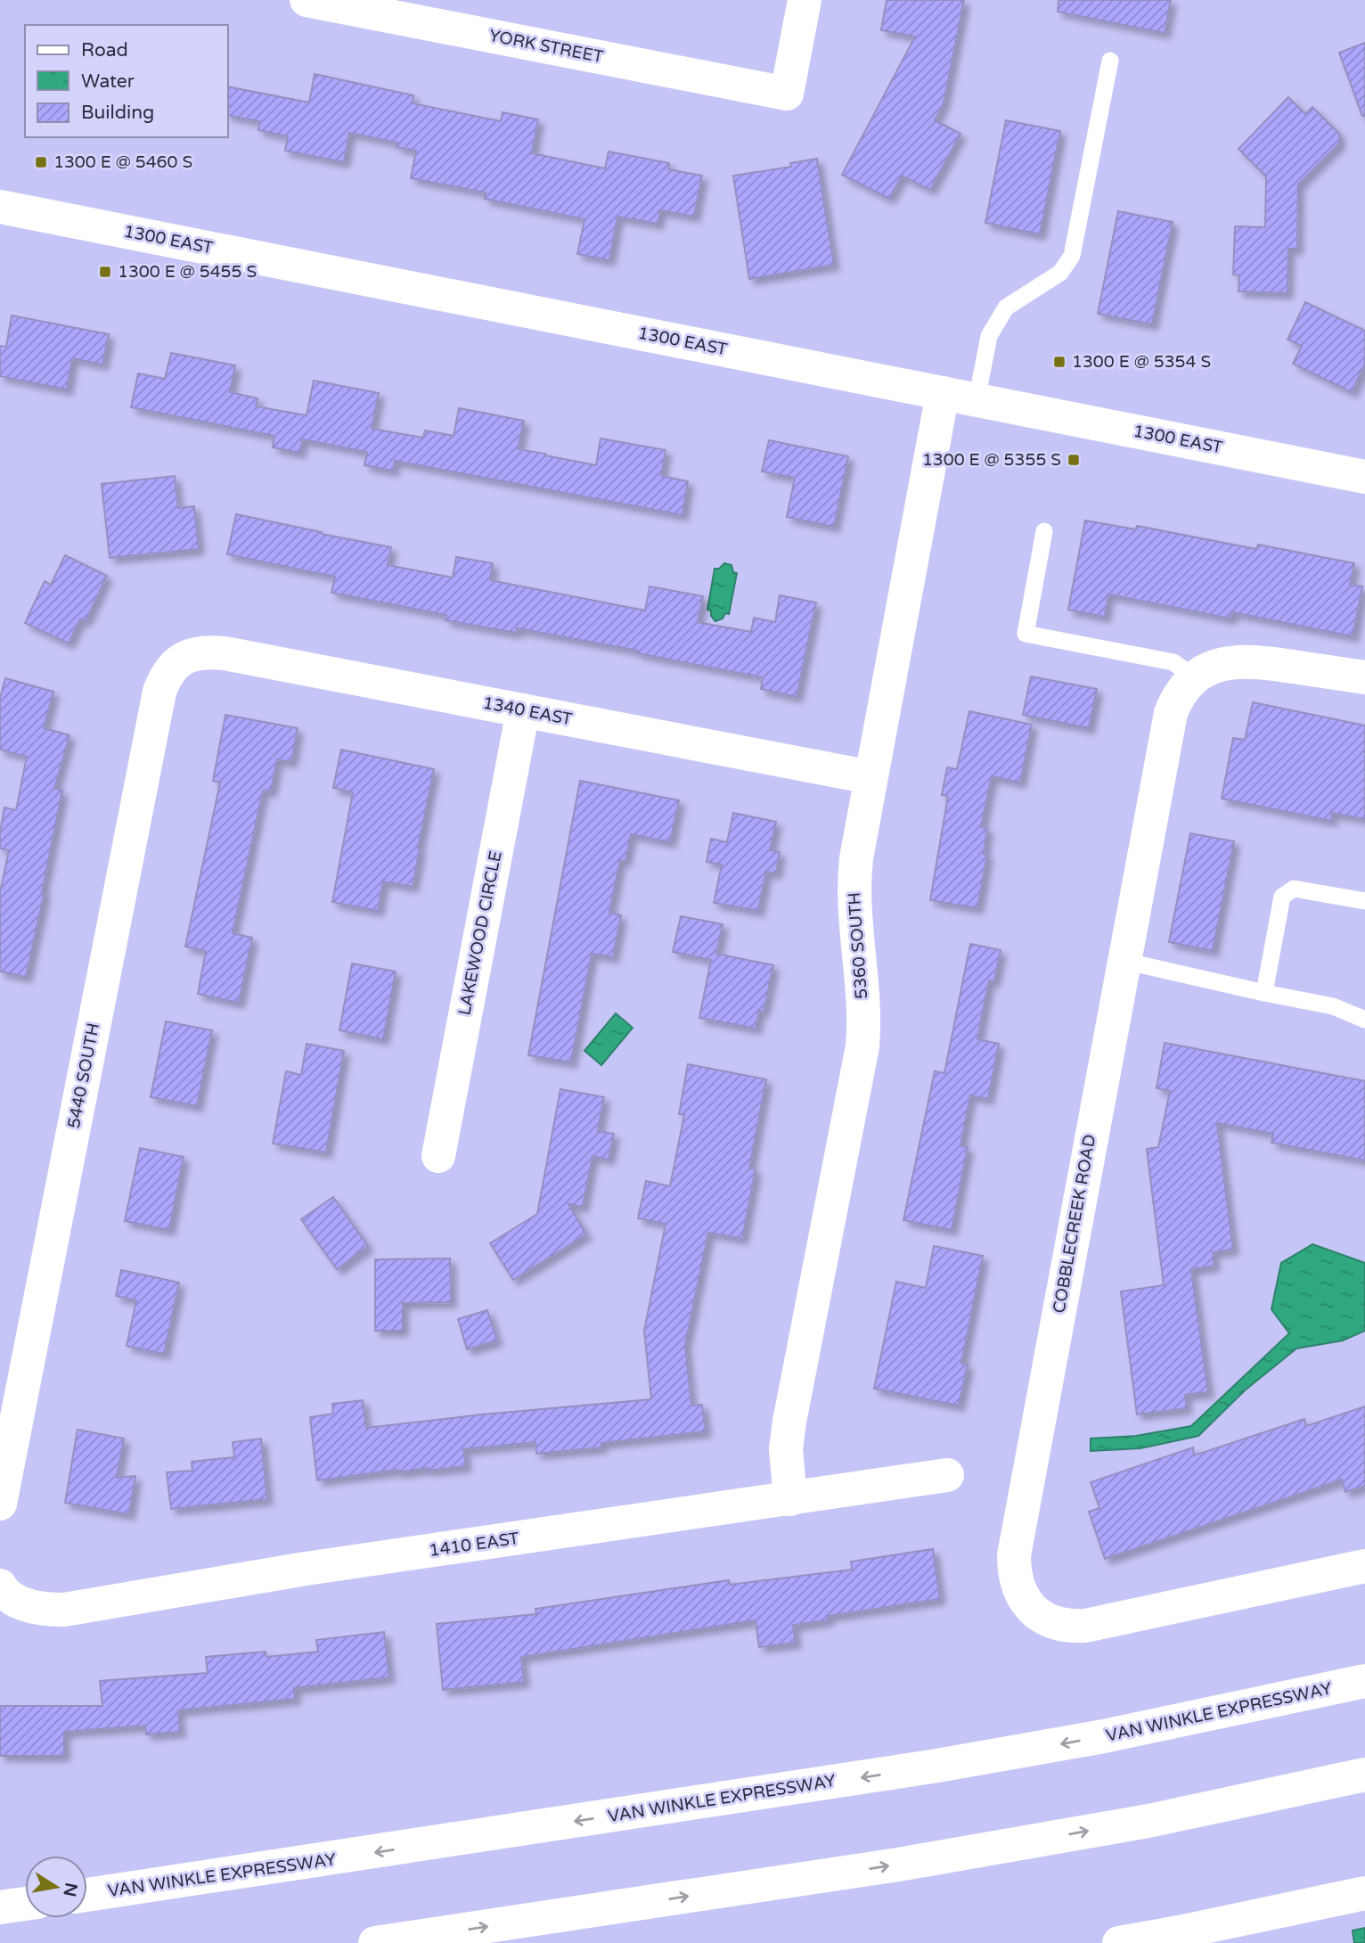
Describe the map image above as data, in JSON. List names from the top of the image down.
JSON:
{
  "streets": {
    "street": [
      "YORK STREET",
      "1300 EAST",
      "1340 EAST",
      "LAKEWOOD CIRCLE",
      "5360 SOUTH",
      "5440 SOUTH",
      "COBBLECREEK ROAD",
      "1410 EAST",
      "VAN WINKLE EXPRESSWAY"
    ]
  },
  "crossings": [
    ["1300 EAST", "5360 SOUTH"],
    ["1340 EAST", "LAKEWOOD CIRCLE"],
    ["1340 EAST", "5360 SOUTH"],
    ["1340 EAST", "5440 SOUTH"],
    ["5360 SOUTH", "1410 EAST"]
  ],
  "places": {
    "transit": [
      "1300 E @ 5460 S",
      "1300 E @ 5455 S",
      "1300 E @ 5354 S",
      "1300 E @ 5355 S"
    ]
  },
  "legend": ["Road", "Water", "Building"],
  "north": "right"
}
